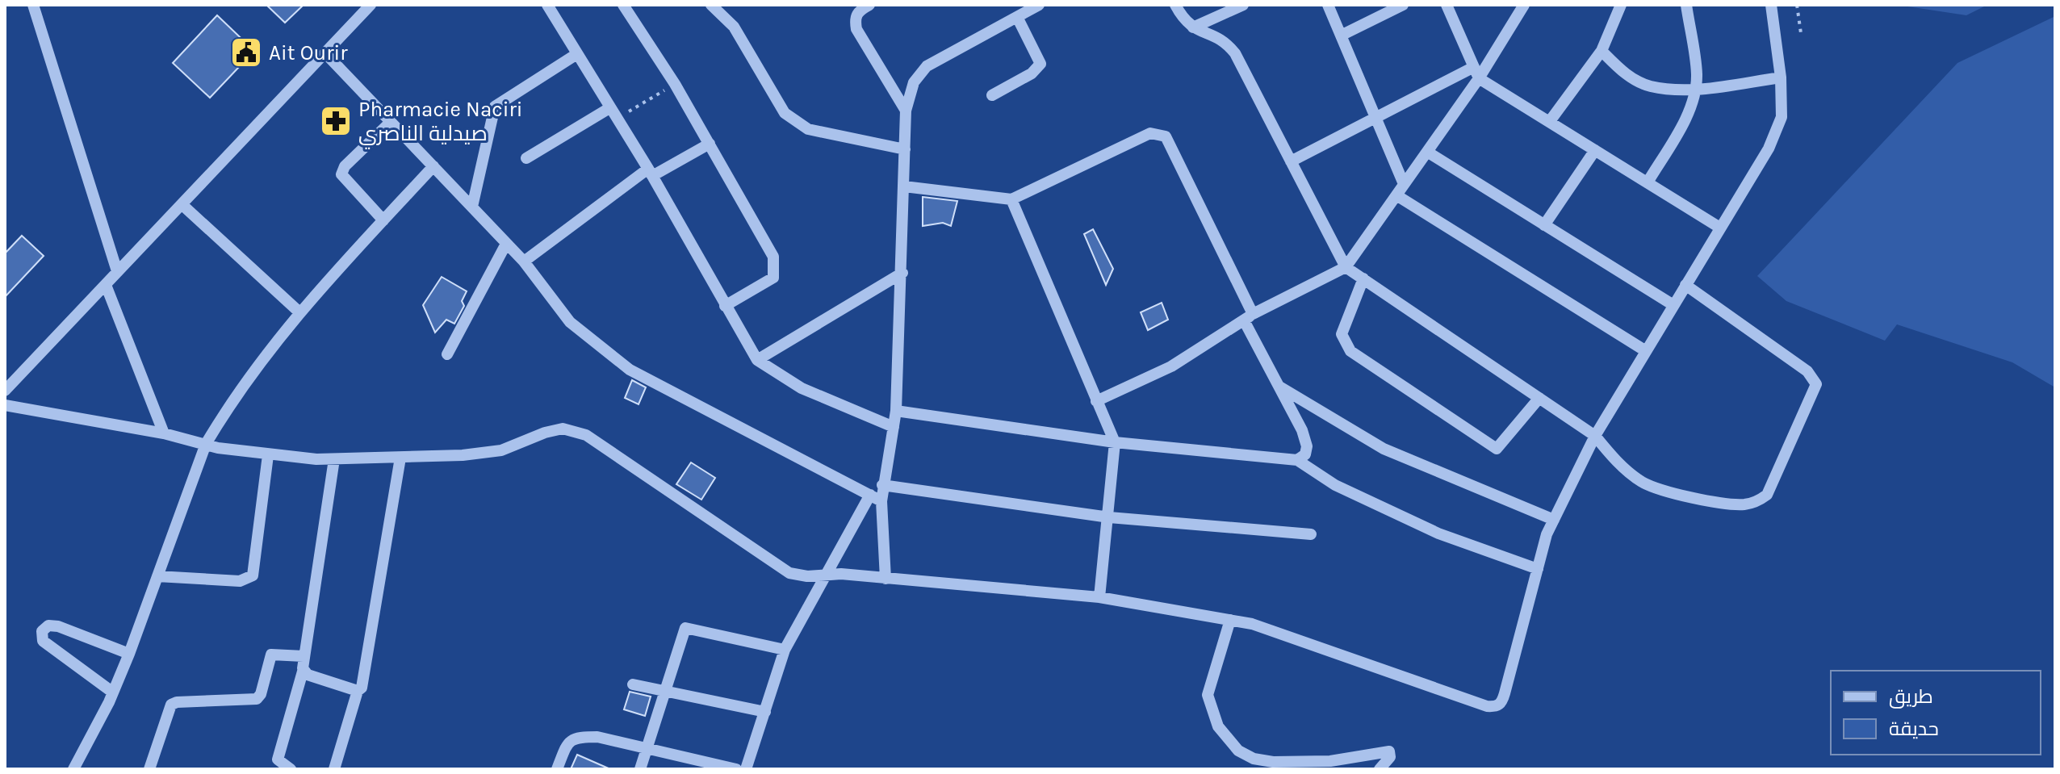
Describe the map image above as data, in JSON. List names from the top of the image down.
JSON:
{
  "places": {
    "public building": ["Ait Ourir"],
    "pharmacy": ["Pharmacie Naciri صيدلية الناصري"]
  },
  "legend": ["طريق", "حديقة"]
}
